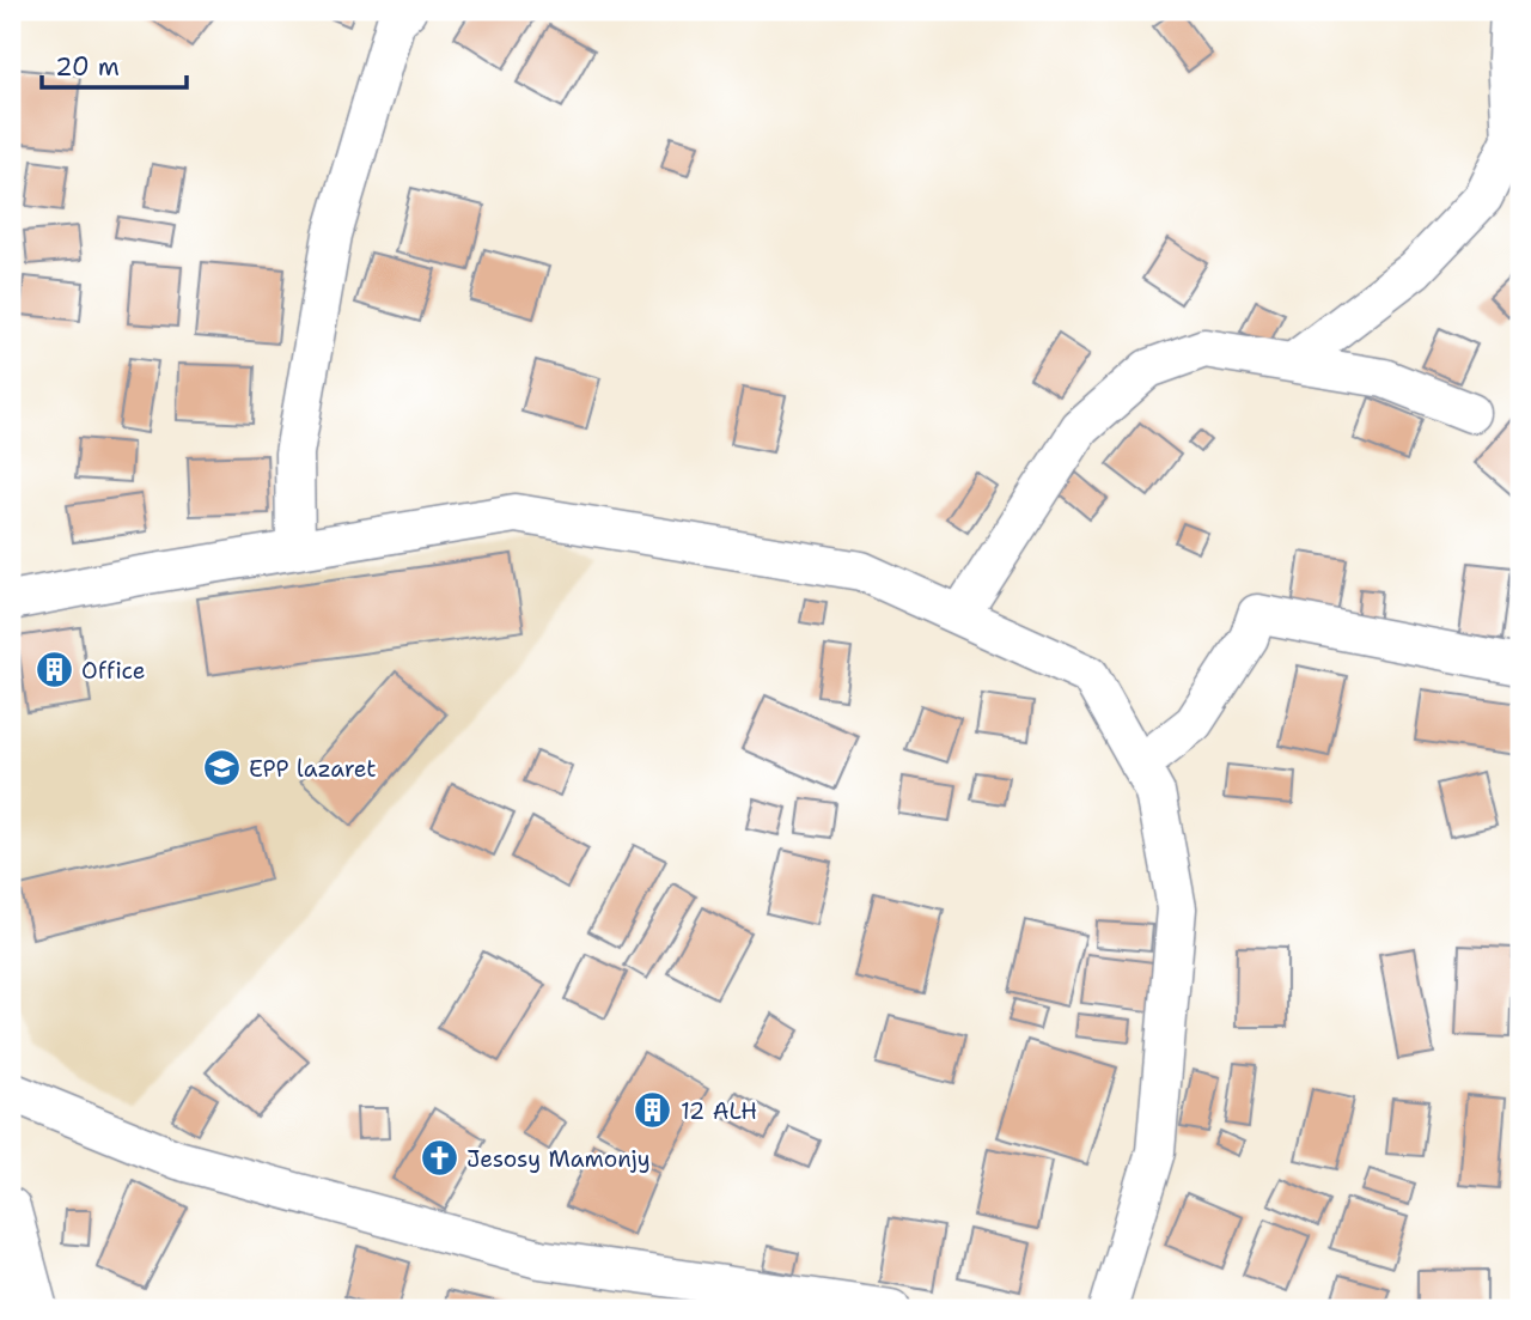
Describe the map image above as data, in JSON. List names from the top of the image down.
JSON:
{
  "places": {
    "building": ["Office", "12 ALH"],
    "school or university": ["EPP lazaret"],
    "church": ["Jesosy Mamonjy"]
  },
  "scale_bar": "20 m"
}
